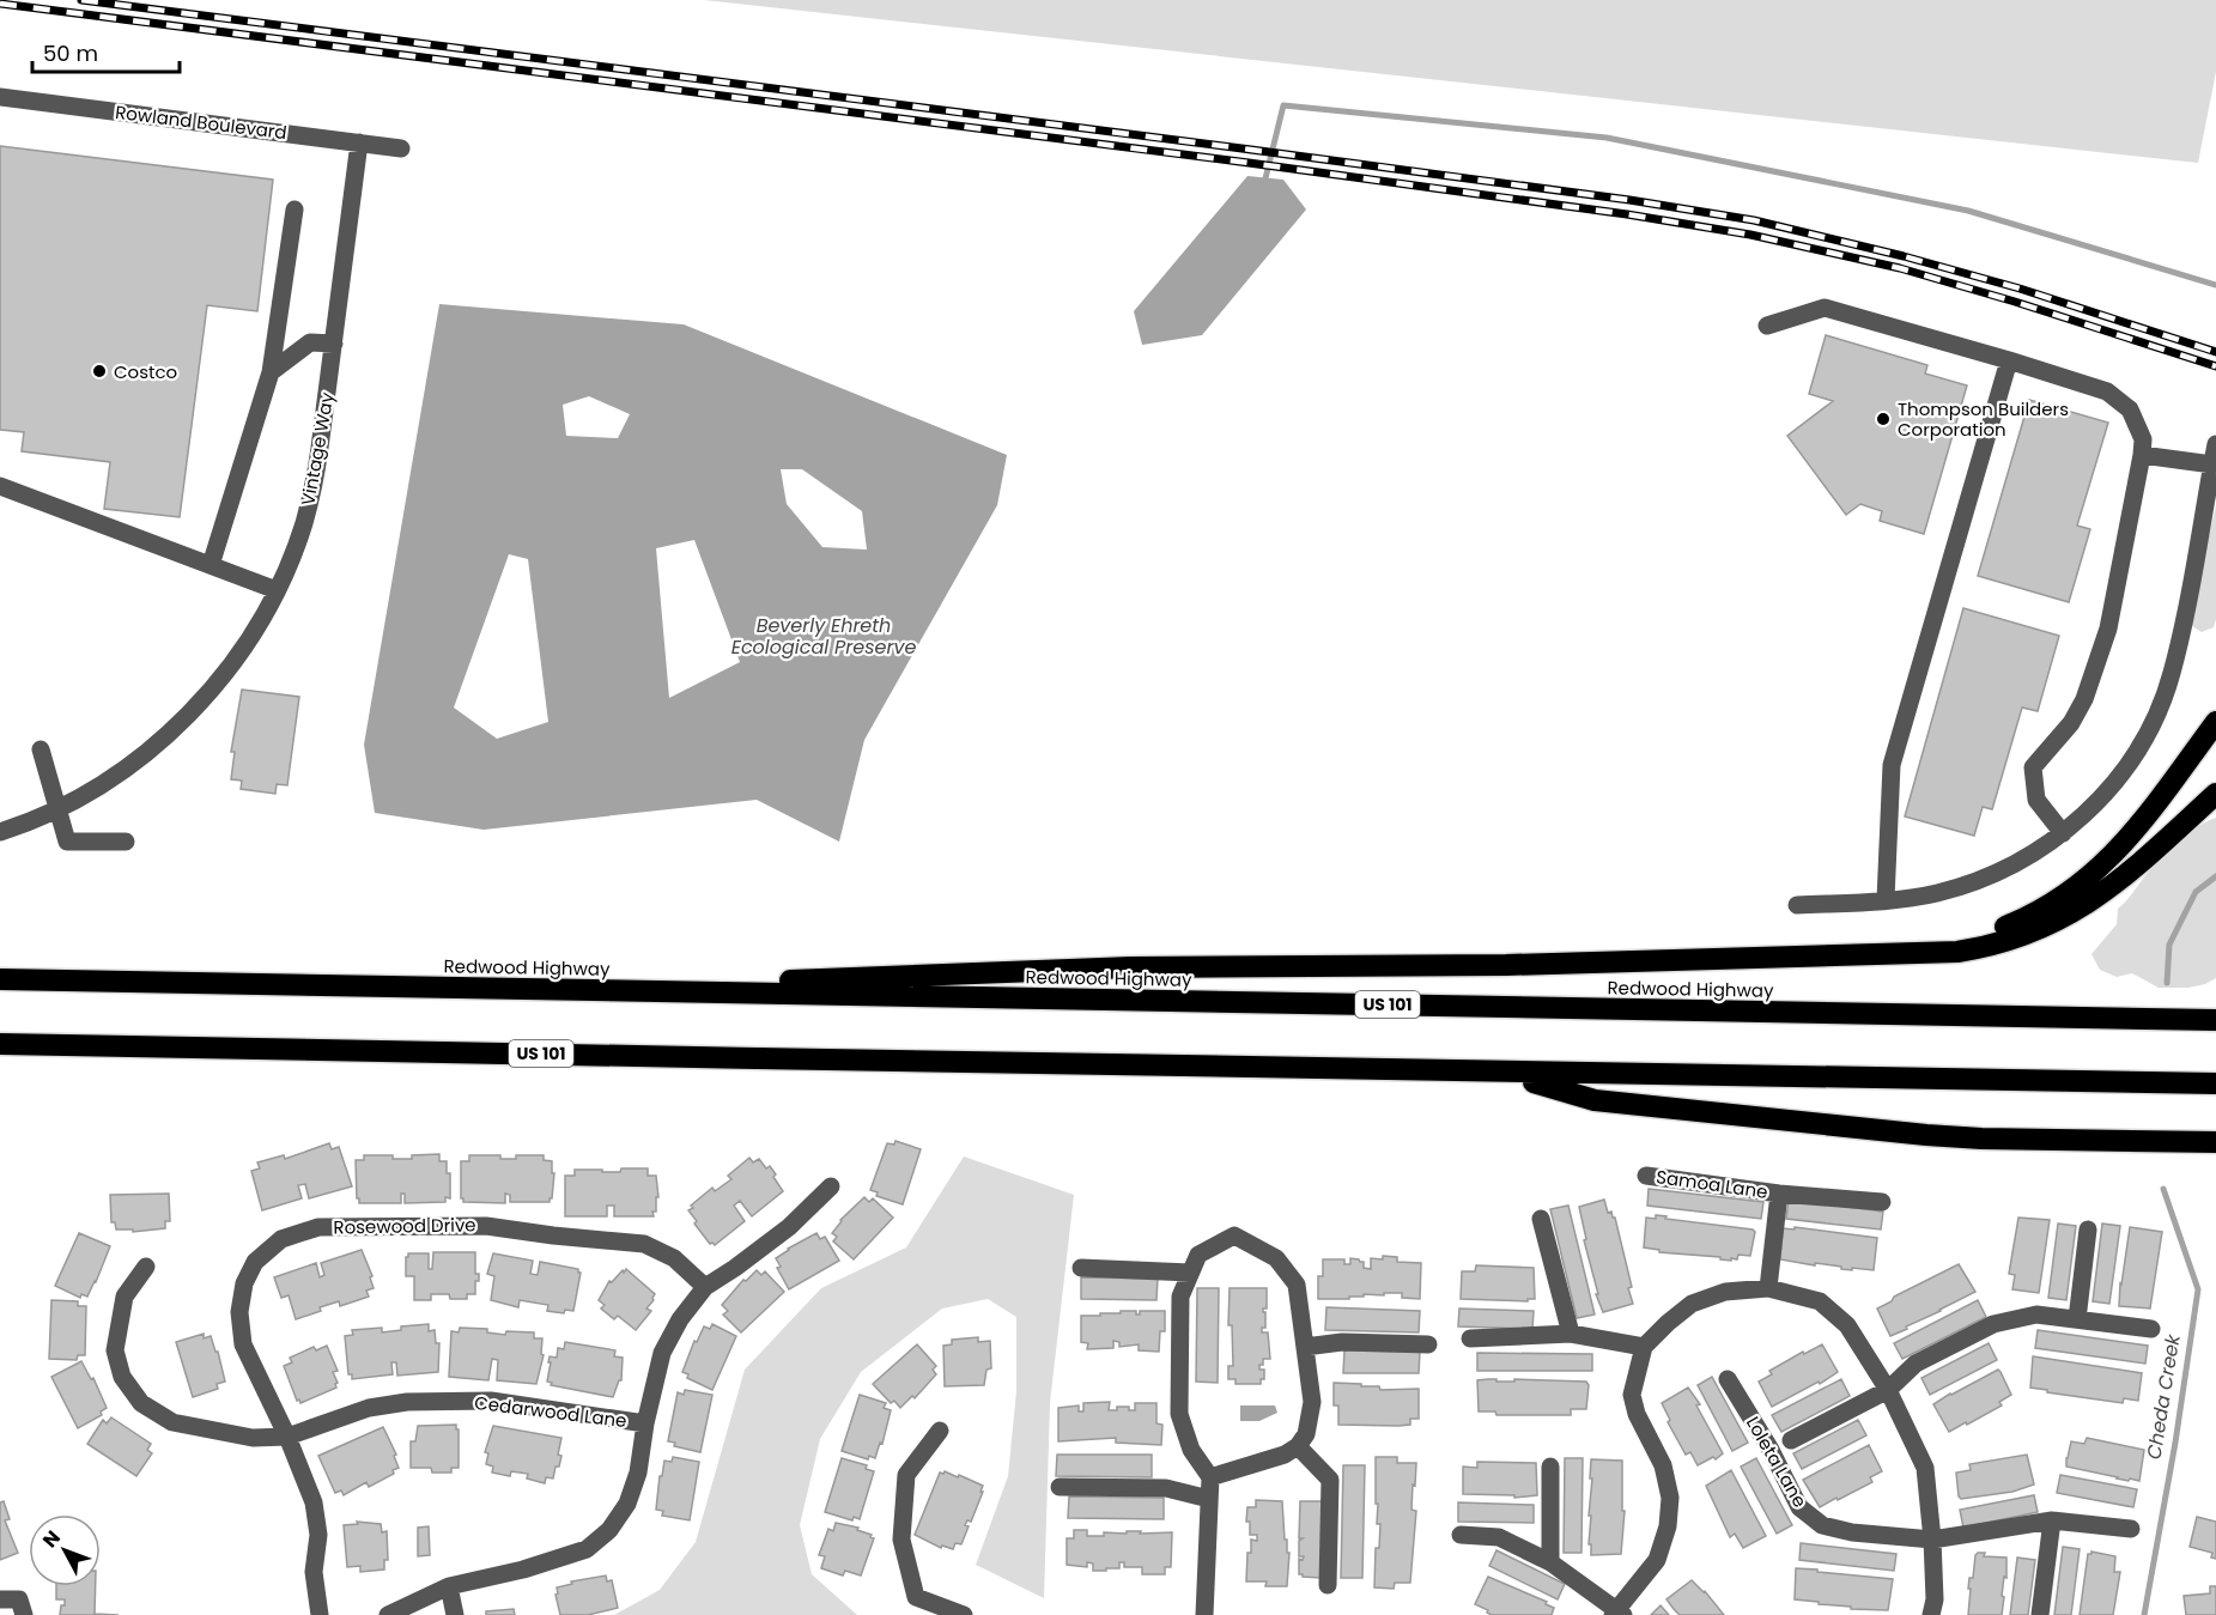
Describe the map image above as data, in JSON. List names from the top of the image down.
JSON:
{
  "streets": {
    "highway": ["Redwood Highway", "US 101"],
    "street": [
      "Rowland Boulevard",
      "Vintage Way",
      "Samoa Lane",
      "Rosewood Drive",
      "Cedarwood Lane",
      "Loleta Lane"
    ]
  },
  "crossings": [
    ["Rowland Boulevard", "Vintage Way"],
    ["Rosewood Drive", "Cedarwood Lane"]
  ],
  "water": ["Beverly Ehreth Ecological Preserve", "Cheda Creek"],
  "places": ["Costco", "Thompson Builders Corporation"],
  "scale_bar": "50 m",
  "north": "top left"
}
